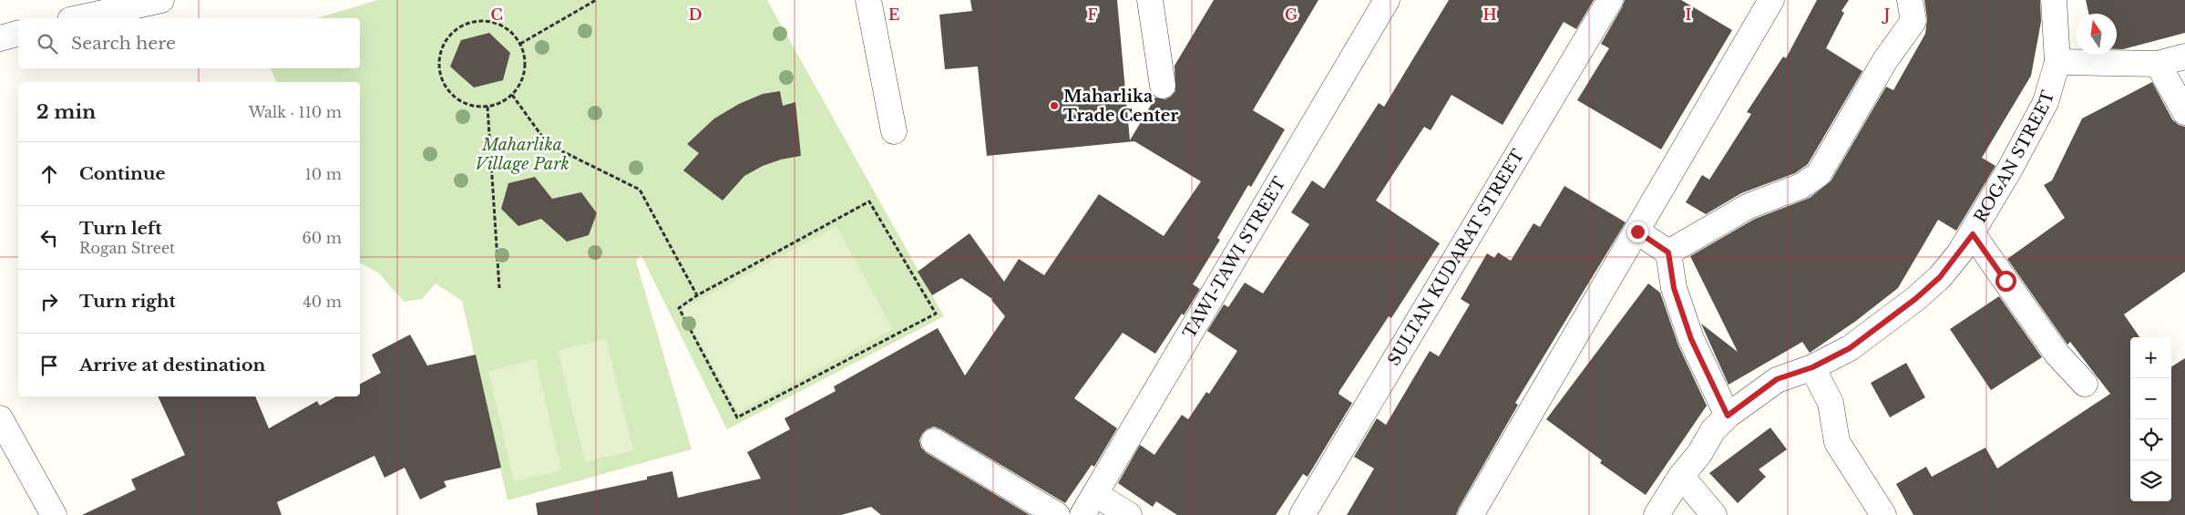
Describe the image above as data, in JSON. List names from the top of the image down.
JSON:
{
  "streets": {
    "street": ["ROGAN STREET", "SULTAN KUDARAT STREET", "TAWI-TAWI STREET"]
  },
  "parks": ["Maharlika Village Park"],
  "places": ["Maharlika Trade Center"],
  "north": "top",
  "page": {
    "search": "Search here",
    "heading": ["2 min", "Walk · 110 m"],
    "list": [
      ["Continue", "10 m"],
      ["Turn left", "Rogan Street", "60 m"],
      ["Turn right", "40 m"],
      "Arrive at destination"
    ],
    "map_buttons": ["+", "−"]
  },
  "grid": {
    "columns": [
      "C",
      "D",
      "E",
      "F",
      "G",
      "H",
      "I",
      "J"
    ]
  }
}
